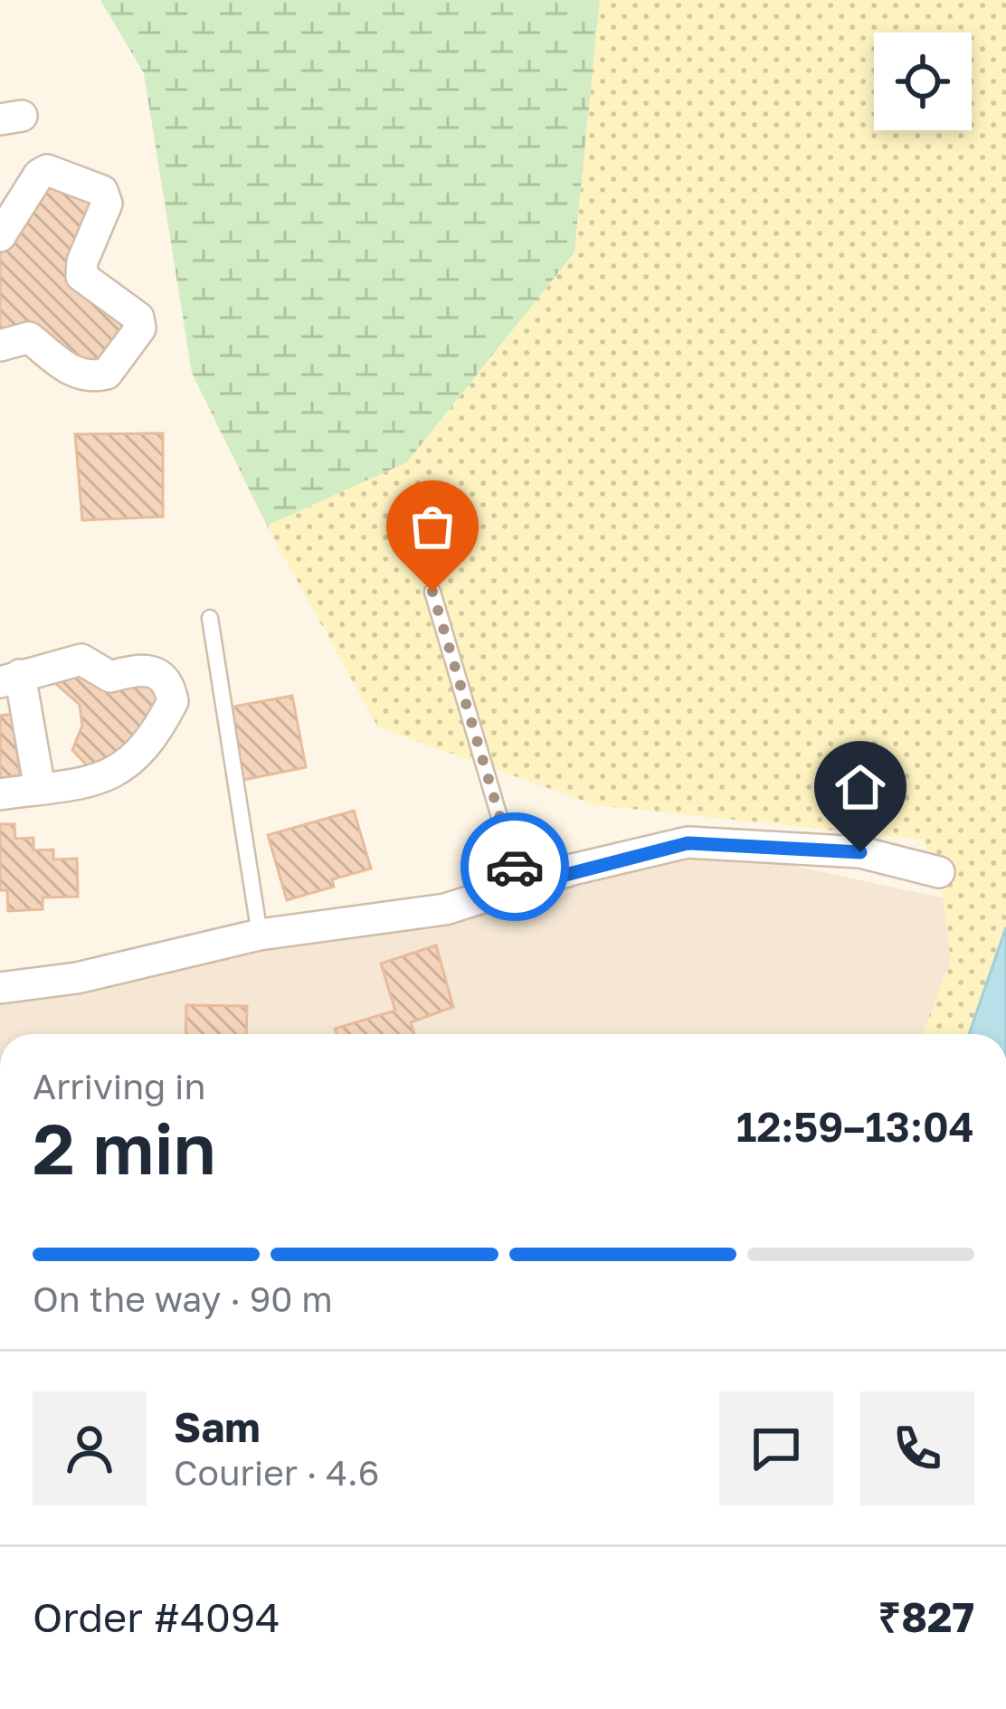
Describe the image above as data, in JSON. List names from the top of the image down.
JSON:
{
  "page": {
    "heading": ["2 min", "Arriving in", "12:59–13:04"],
    "panel": [
      "Sam",
      "Courier · 4.6",
      "Order #4094",
      "₹827"
    ],
    "bar": "On the way · 90 m"
  }
}
